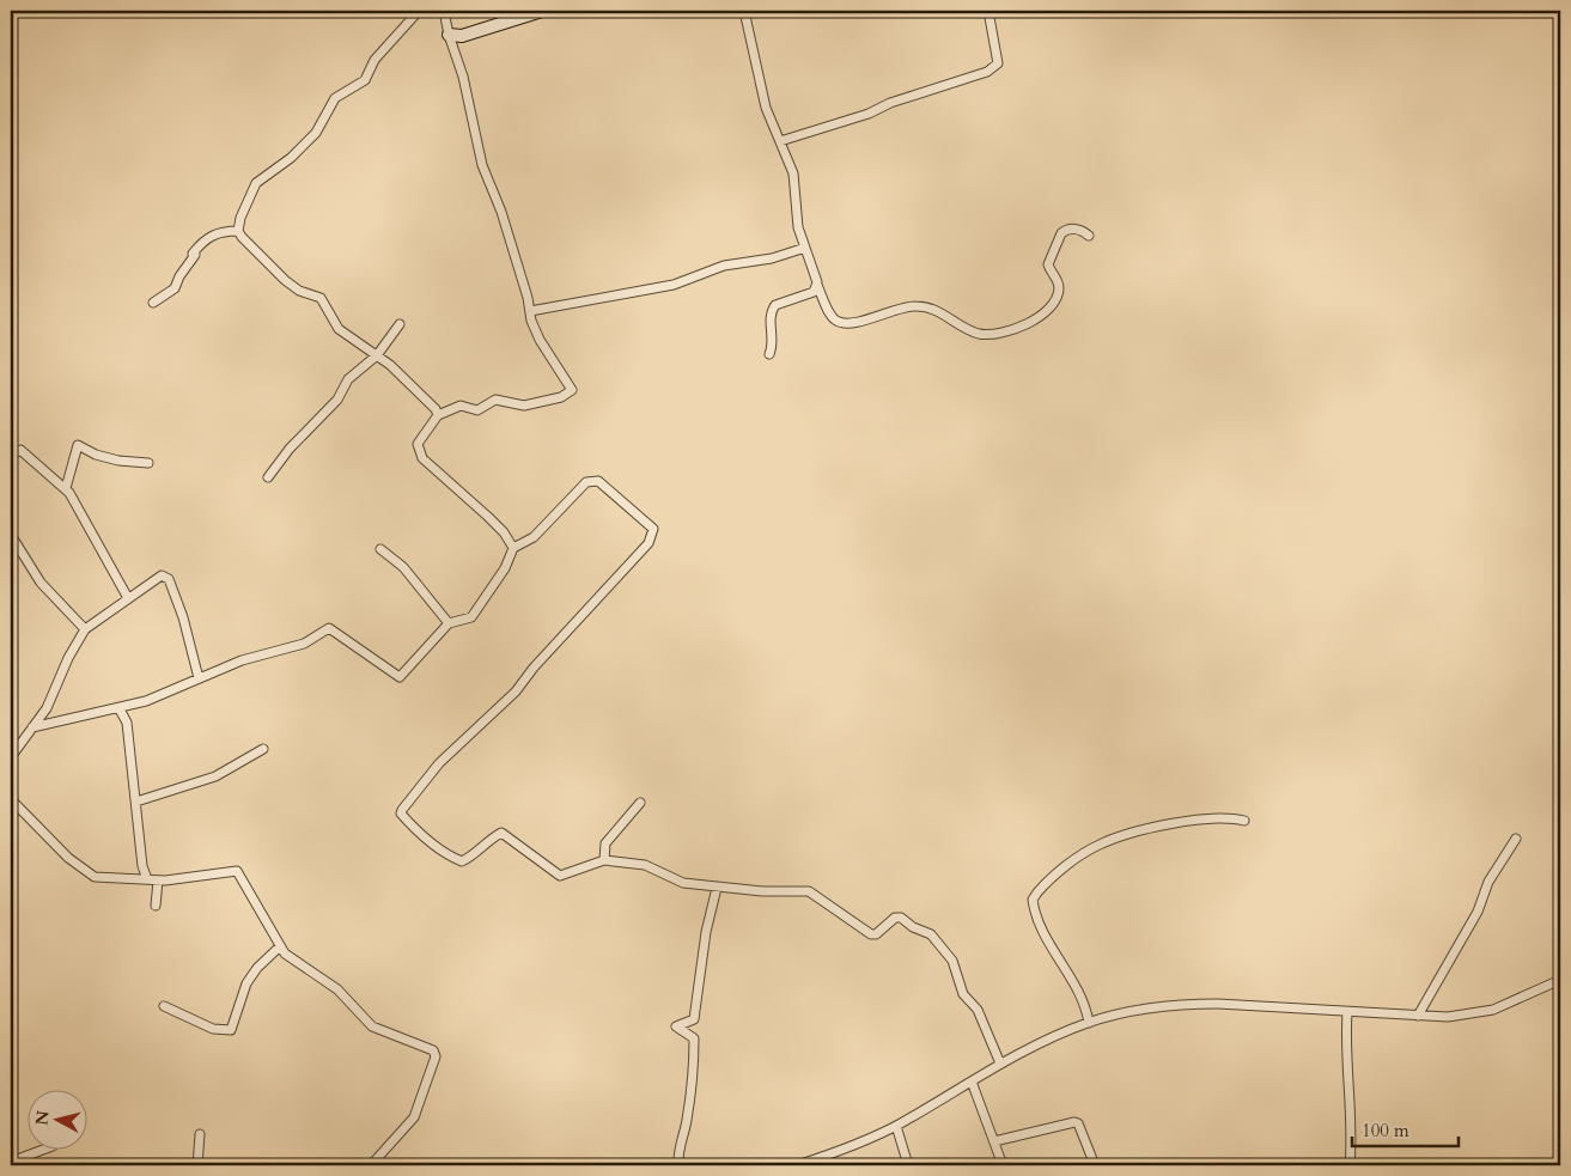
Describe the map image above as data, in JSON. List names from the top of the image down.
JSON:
{
  "scale_bar": "100 m",
  "north": "left"
}
